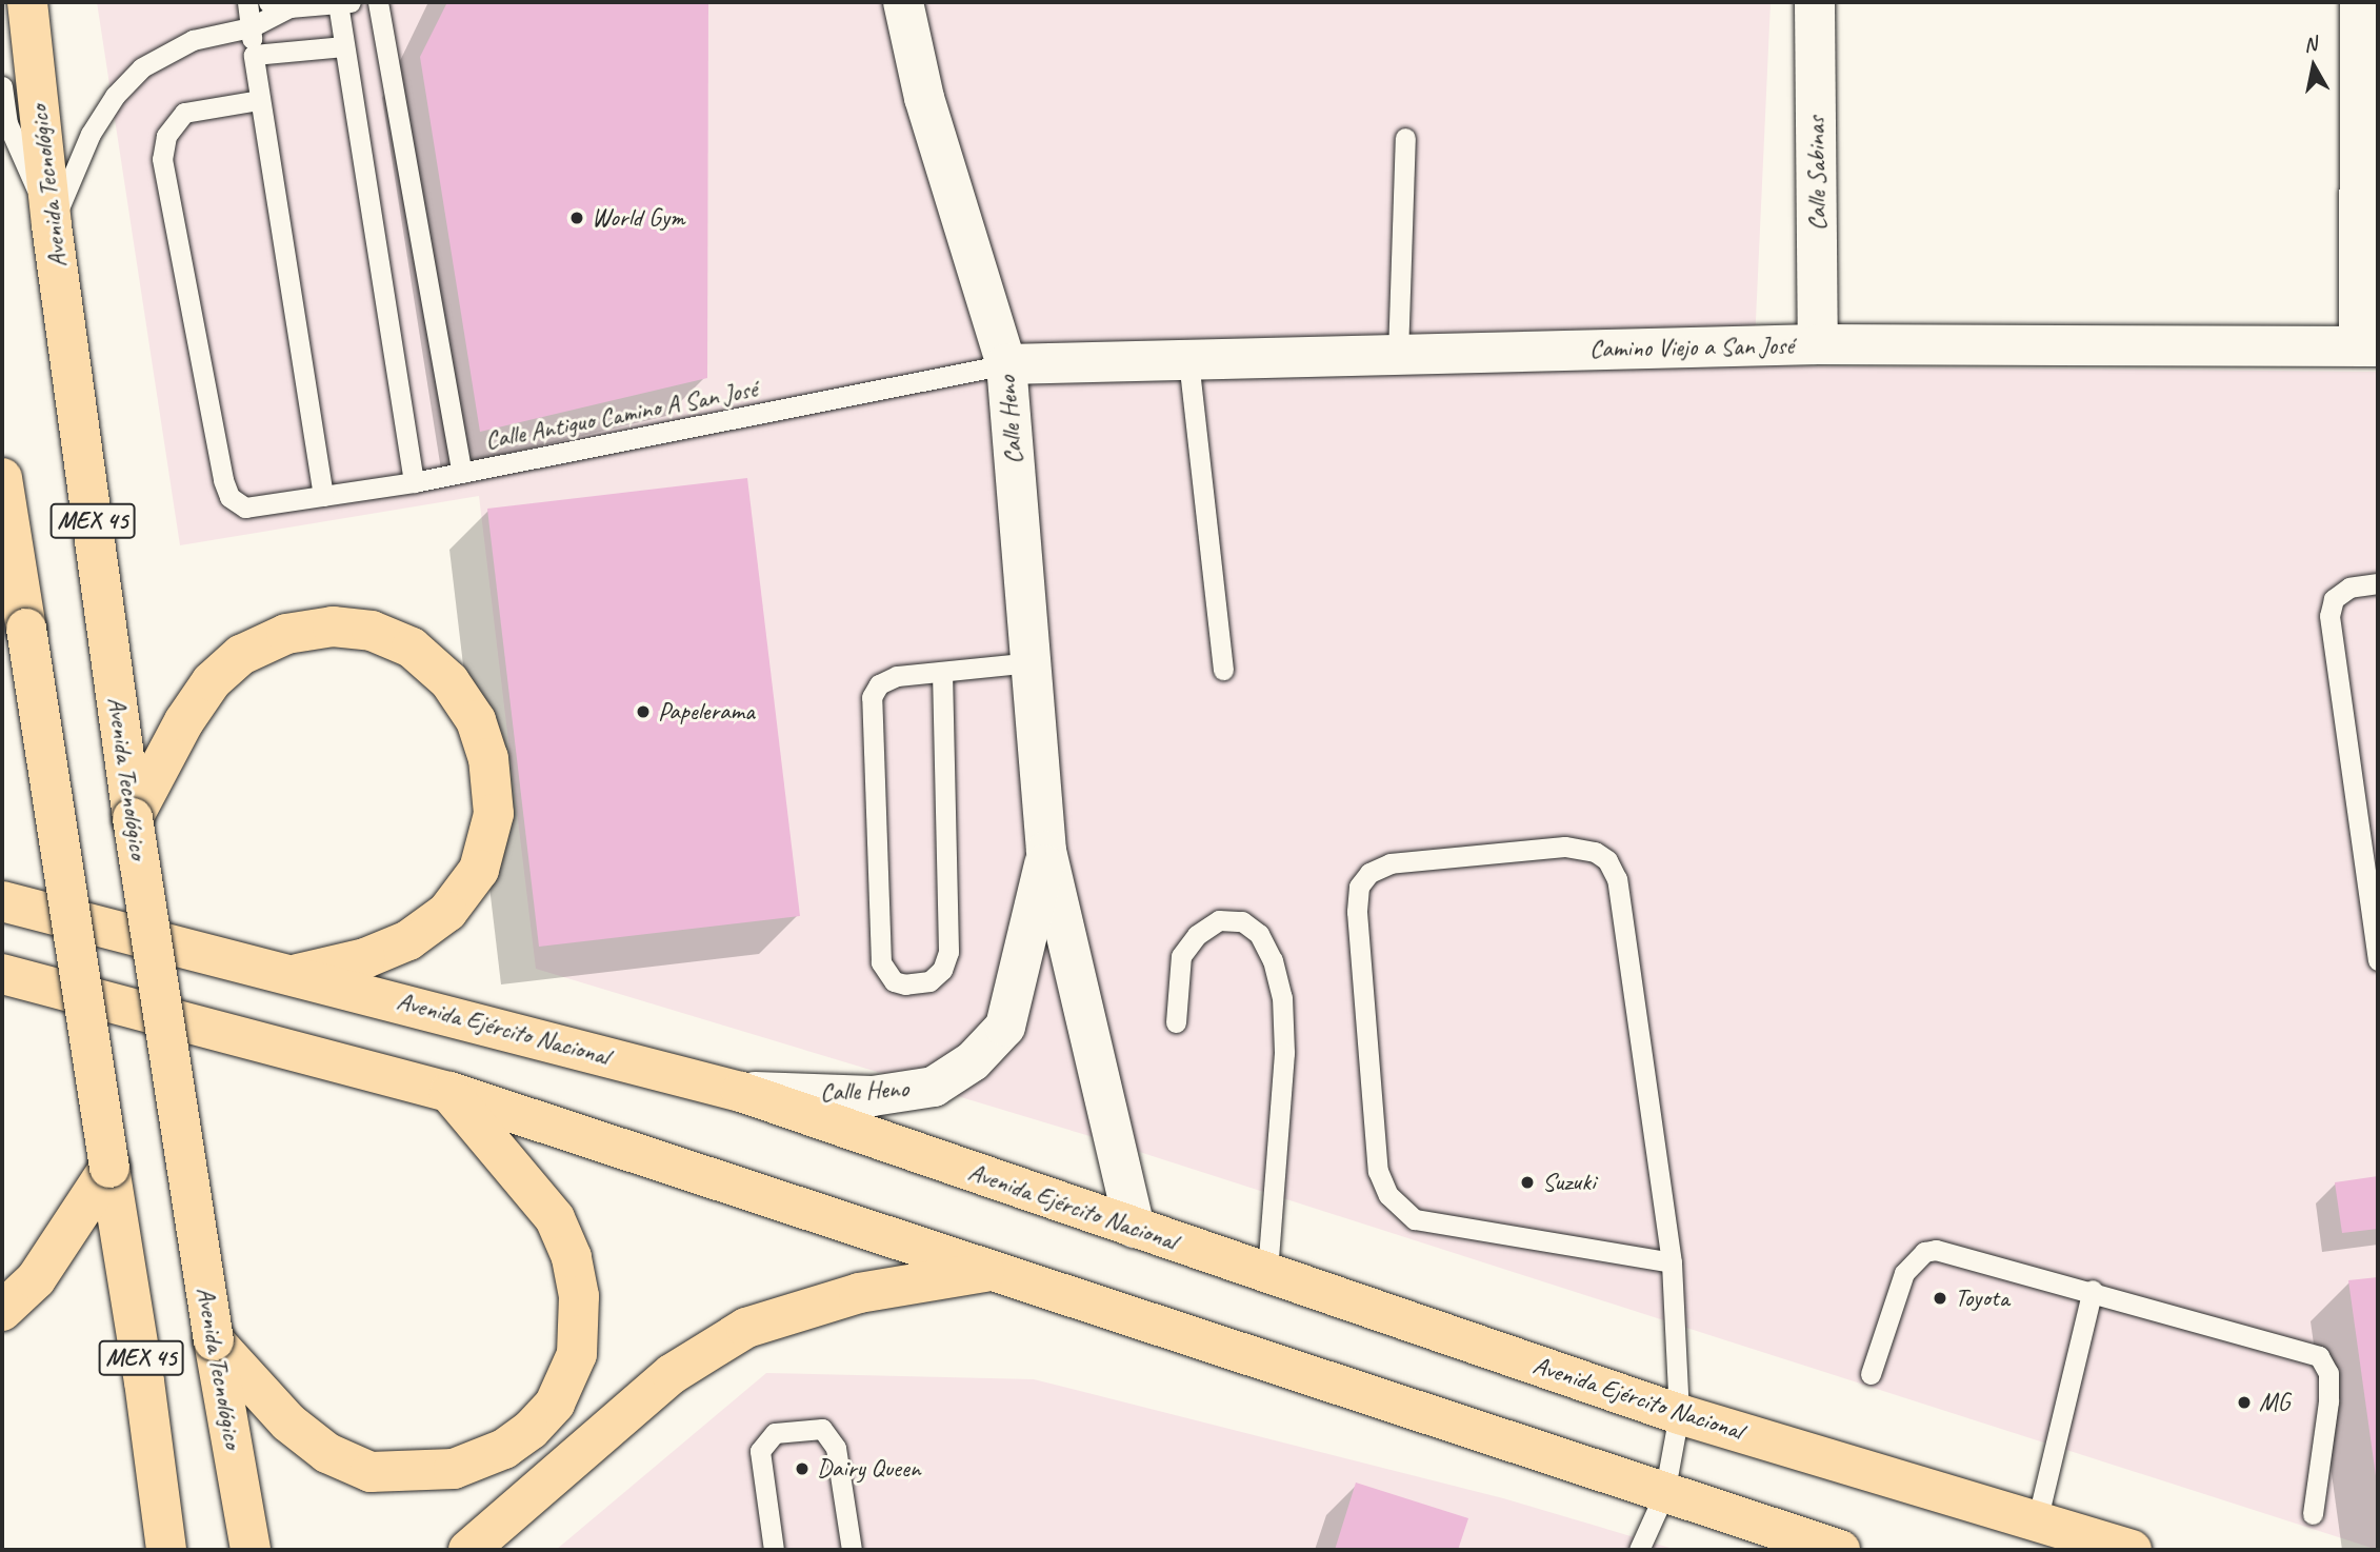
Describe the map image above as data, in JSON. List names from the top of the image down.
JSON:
{
  "streets": {
    "main road": ["Avenida Tecnológico", "MEX 45", "Avenida Ejército Nacional"],
    "street": ["Calle Sabinas", "Camino Viejo a San José", "Calle Heno"],
    "lane": ["Calle Antiguo Camino A San José"]
  },
  "crossings": [
    ["Calle Sabinas", "Camino Viejo a San José"],
    ["Camino Viejo a San José", "Calle Antiguo Camino A San José"],
    ["Camino Viejo a San José", "Calle Heno"],
    ["Calle Antiguo Camino A San José", "Calle Heno"],
    ["Calle Heno", "Avenida Ejército Nacional"]
  ],
  "places": [
    "World Gym",
    "Papelerama",
    "Suzuki",
    "Toyota",
    "MG",
    "Dairy Queen"
  ],
  "north": "top"
}
